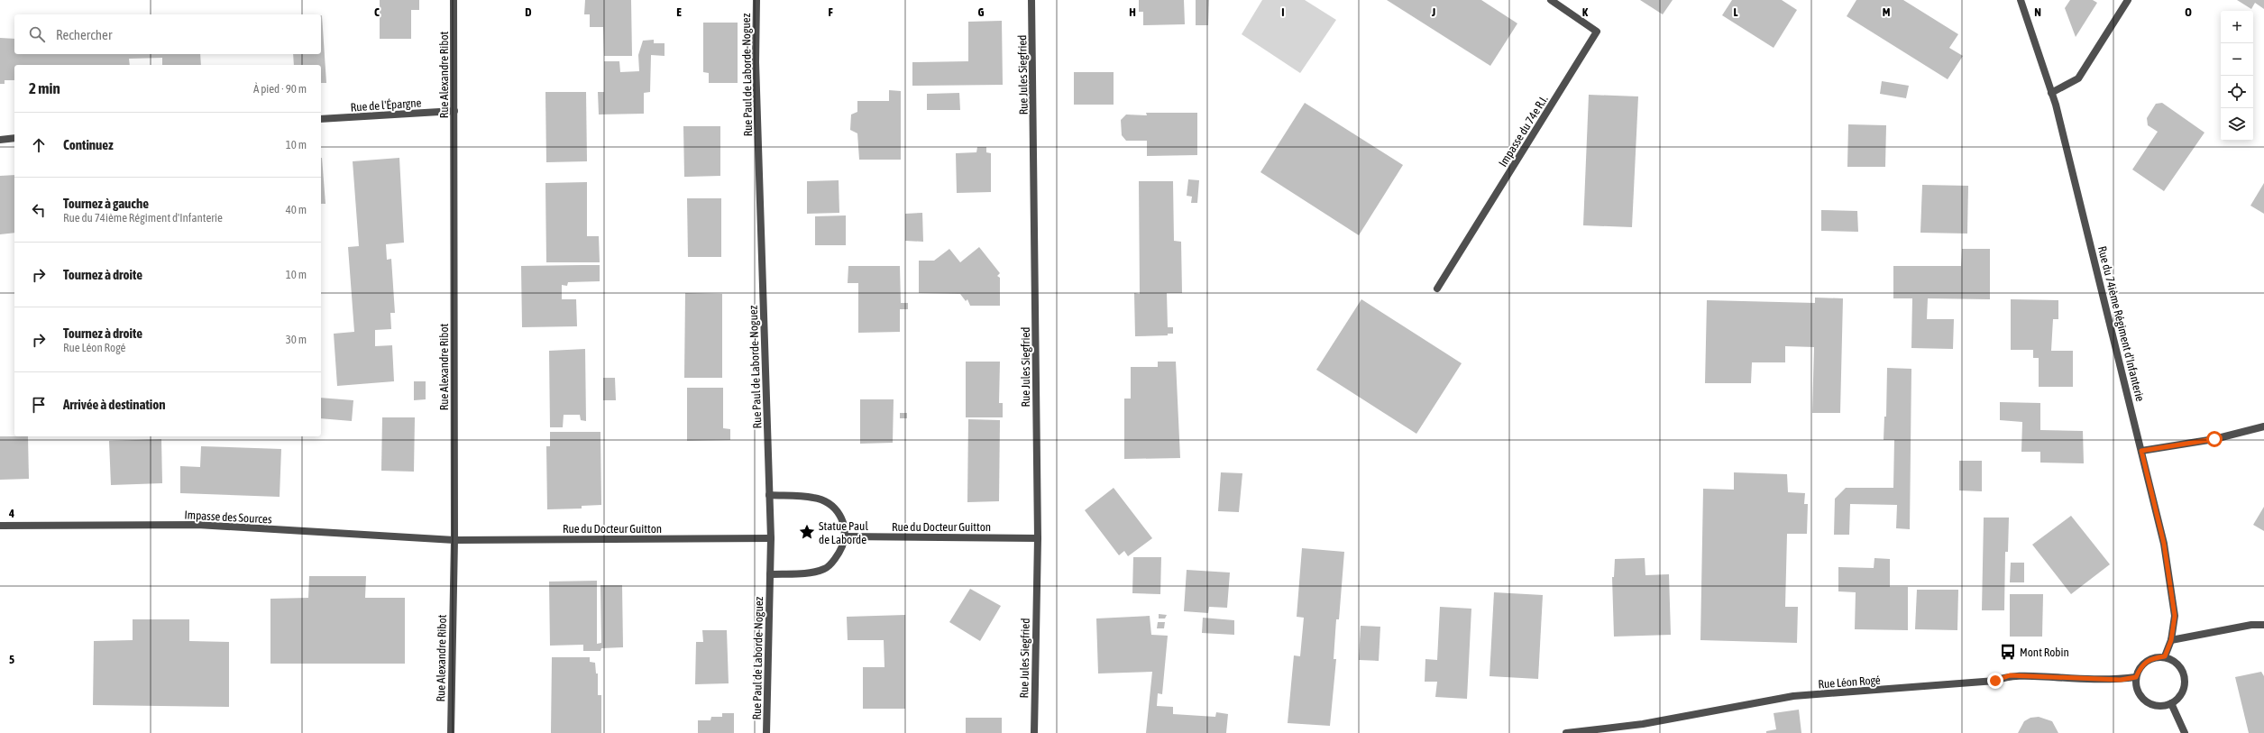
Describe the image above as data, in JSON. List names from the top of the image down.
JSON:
{
  "streets": {
    "street": [
      "Rue Alexandre Ribot",
      "Rue Paul de Laborde-Noguez",
      "Rue Jules Siegfried",
      "Rue de l'Épargne",
      "Impasse du 74e R.I.",
      "Rue du 74ième Régiment d'Infanterie",
      "Impasse des Sources",
      "Rue du Docteur Guitton",
      "Rue Léon Rogé"
    ]
  },
  "crossings": [
    ["Rue Alexandre Ribot", "Rue de l'Épargne"],
    ["Rue Alexandre Ribot", "Impasse des Sources"],
    ["Rue Alexandre Ribot", "Rue du Docteur Guitton"],
    ["Rue Paul de Laborde-Noguez", "Rue du Docteur Guitton"],
    ["Rue Jules Siegfried", "Rue du Docteur Guitton"],
    ["Rue du 74ième Régiment d'Infanterie", "Rue Léon Rogé"],
    ["Impasse des Sources", "Rue du Docteur Guitton"]
  ],
  "places": {
    "place": ["Statue Paul de Laborde"],
    "bus stop": ["Mont Robin"]
  },
  "page": {
    "map_buttons": ["+", "−"],
    "search": "Rechercher",
    "heading": ["2 min", "À pied · 90 m"],
    "list": [
      ["Continuez", "10 m"],
      ["Tournez à gauche", "Rue du 74ième Régiment d'Infanterie", "40 m"],
      ["Tournez à droite", "10 m"],
      ["Tournez à droite", "Rue Léon Rogé", "30 m"],
      "Arrivée à destination"
    ]
  },
  "grid": {
    "columns": [
      "C",
      "D",
      "E",
      "F",
      "G",
      "H",
      "I",
      "J",
      "K",
      "L",
      "M",
      "N",
      "O"
    ],
    "rows": ["4", "5"]
  }
}
